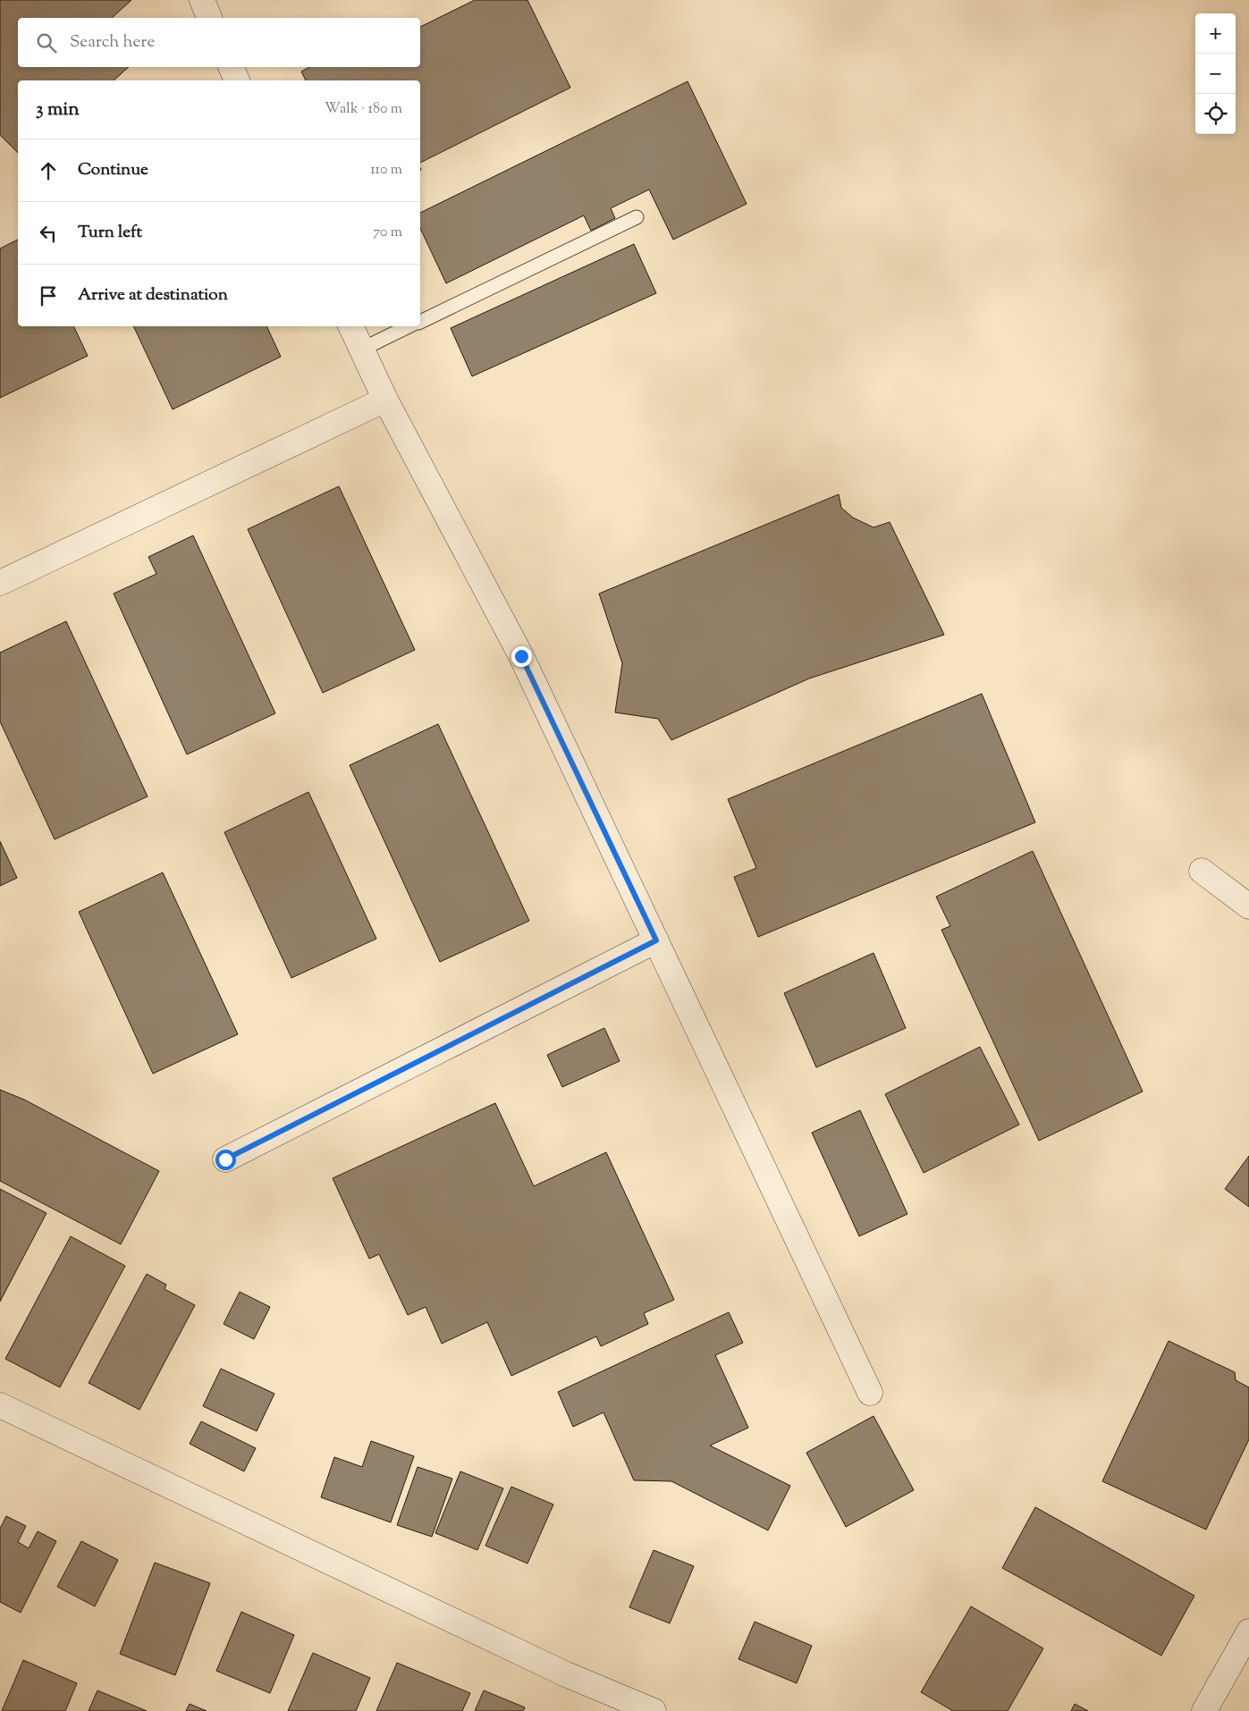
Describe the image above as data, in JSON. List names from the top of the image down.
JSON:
{
  "page": {
    "map_buttons": ["+", "−"],
    "search": "Search here",
    "heading": ["3 min", "Walk · 180 m"],
    "list": [
      ["Continue", "110 m"],
      ["Turn left", "70 m"],
      "Arrive at destination"
    ]
  }
}
